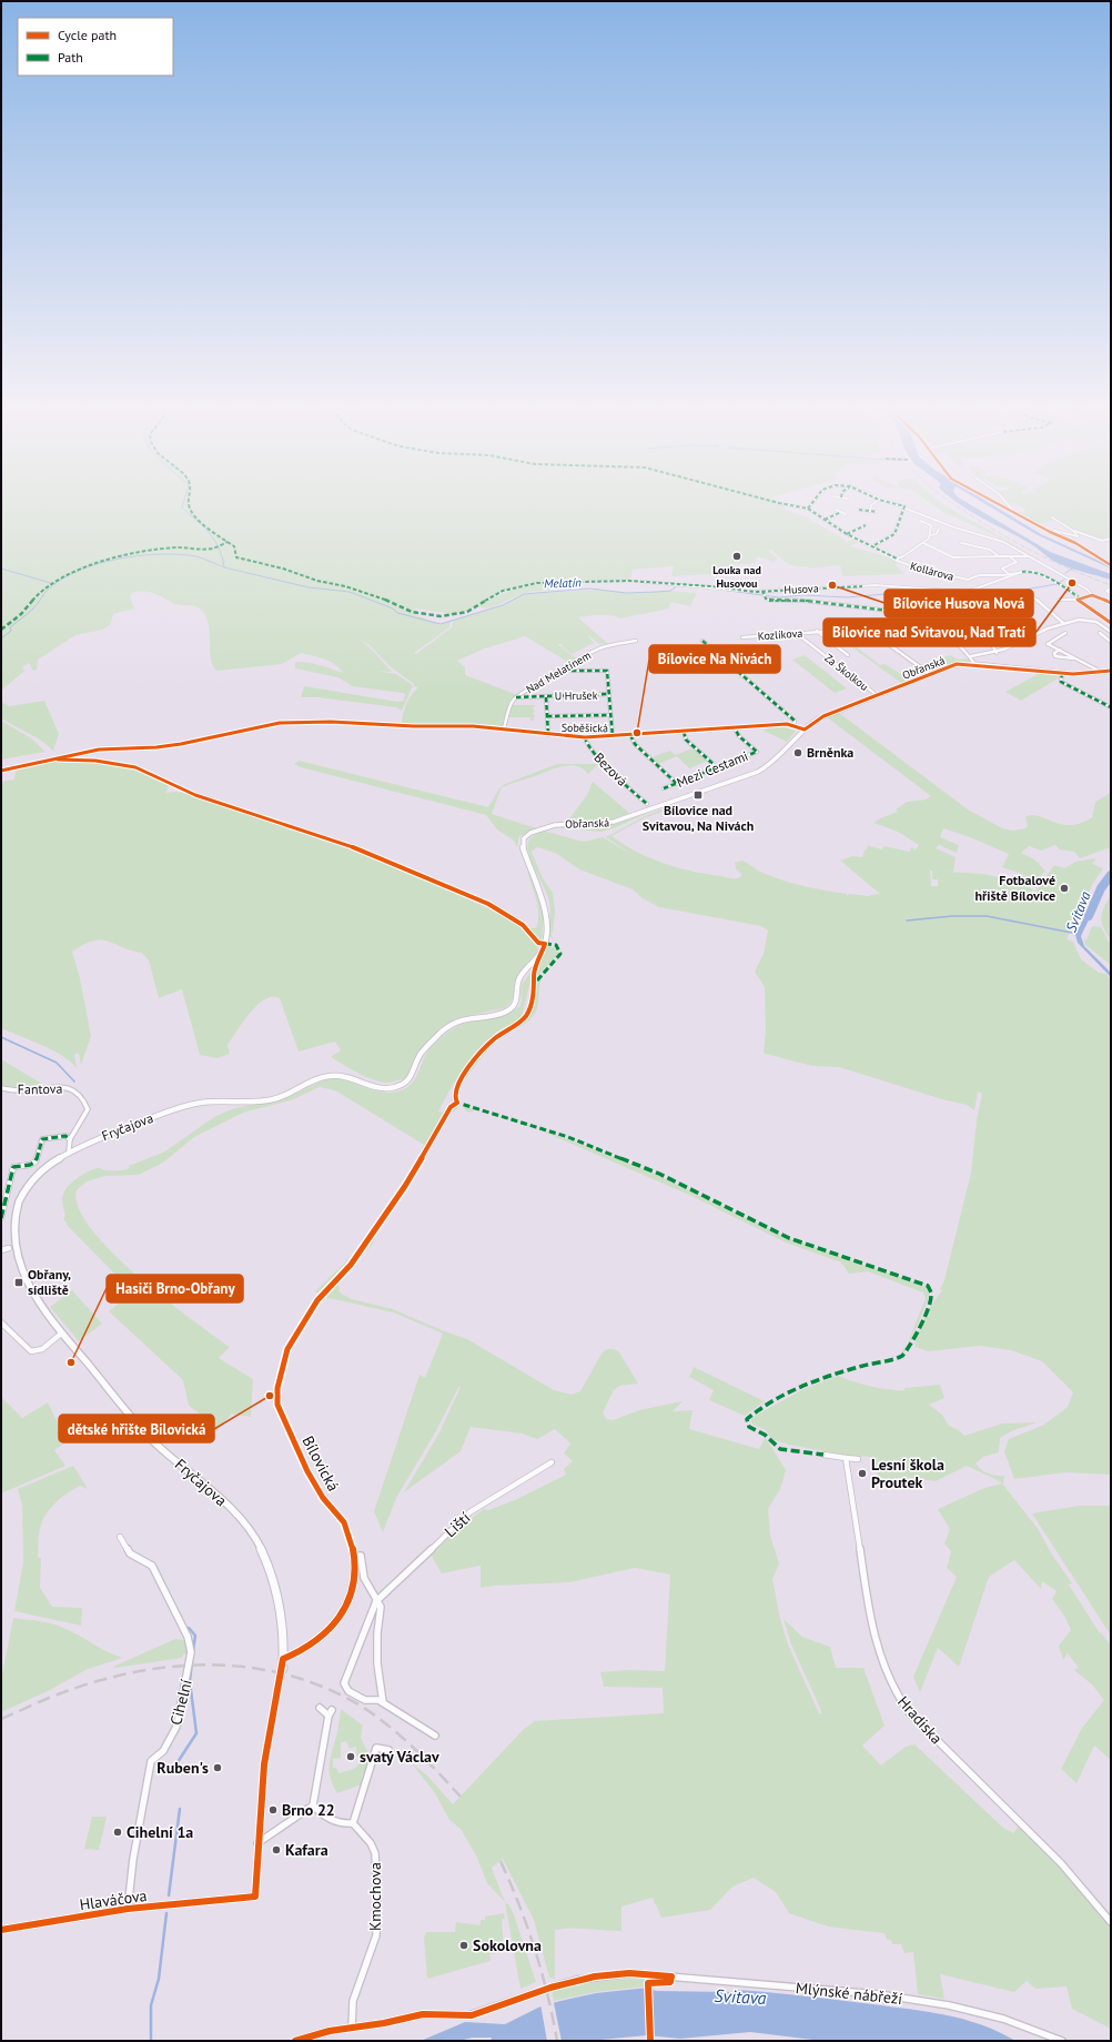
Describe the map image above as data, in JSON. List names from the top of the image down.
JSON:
{
  "streets": {
    "main road": ["Obřanská", "Fryčajova"],
    "street": [
      "Kollárova",
      "Husova",
      "Kozlíkova",
      "Nad Melatínem",
      "Za Školkou",
      "U Hrušek",
      "Soběšická",
      "Bezová",
      "Mezi Cestami",
      "Fantova",
      "Bílovická",
      "Liští",
      "Cihelní",
      "Hradiska",
      "Kmochova",
      "Hlaváčova",
      "Mlýnské nábřeží"
    ]
  },
  "crossings": [
    ["Kollárova", "Husova"],
    ["Kozlíkova", "Za Školkou"],
    ["Obřanská", "Za Školkou"],
    ["Obřanská", "Soběšická"],
    ["Obřanská", "Fryčajova"],
    ["Nad Melatínem", "U Hrušek"],
    ["Nad Melatínem", "Soběšická"],
    ["Soběšická", "Bezová"],
    ["Soběšická", "Mezi Cestami"],
    ["Fryčajova", "Bílovická"],
    ["Bílovická", "Liští"],
    ["Cihelní", "Hlaváčova"]
  ],
  "water": ["Melatín", "Svitava"],
  "places": {
    "other": [
      "Louka nad Husovou",
      "Bílovice nad Svitavou, Nad Tratí",
      "Bílovice Husova Nová",
      "Bílovice Na Nivách",
      "Brněnka",
      "Fotbalové hřiště Bílovice",
      "Hasiči Brno-Obřany",
      "dětské hřište Bílovická",
      "Lesní škola Proutek",
      "svatý Václav",
      "Ruben's",
      "Brno 22",
      "Cihelní 1a",
      "Kafara",
      "Sokolovna"
    ],
    "transit": ["Bílovice nad Svitavou, Na Nivách", "Obřany, sídliště"]
  },
  "legend": ["Cycle path", "Path"]
}
